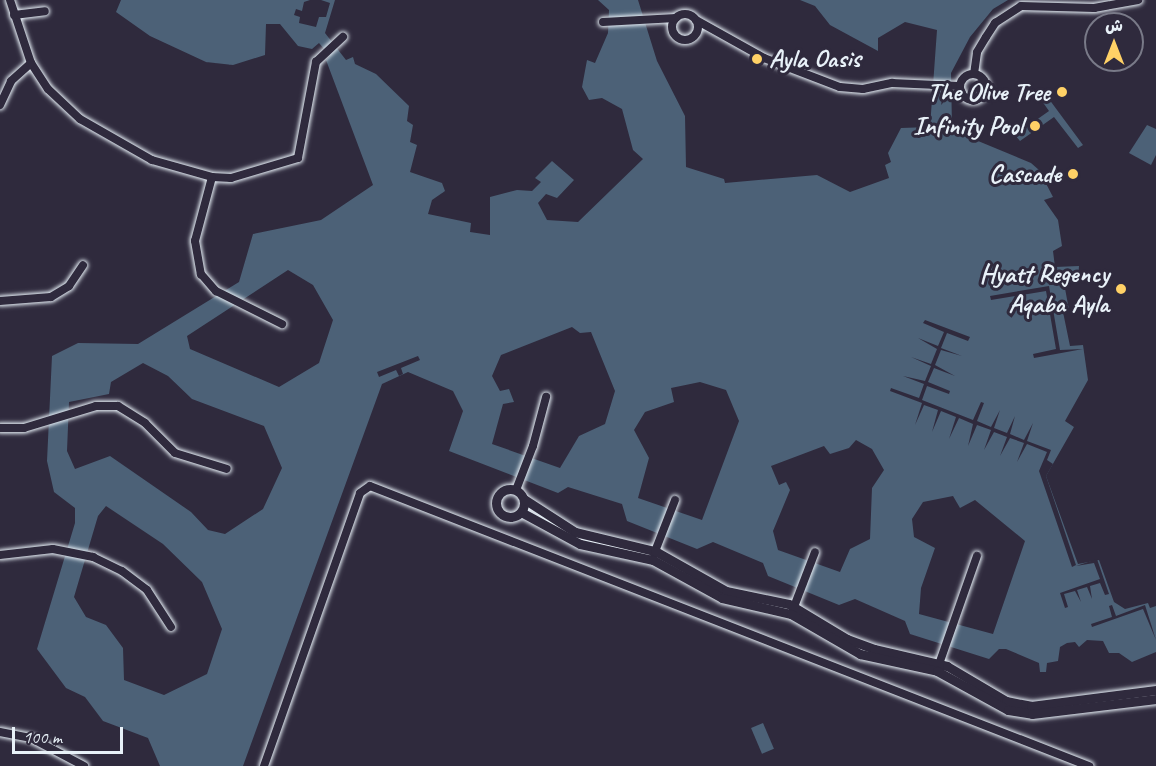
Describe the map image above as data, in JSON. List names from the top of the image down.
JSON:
{
  "places": [
    "Ayla Oasis",
    "The Olive Tree",
    "Infinity Pool",
    "Cascade",
    "Hyatt Regency Aqaba Ayla"
  ],
  "scale_bar": "100 m",
  "north": "top"
}
